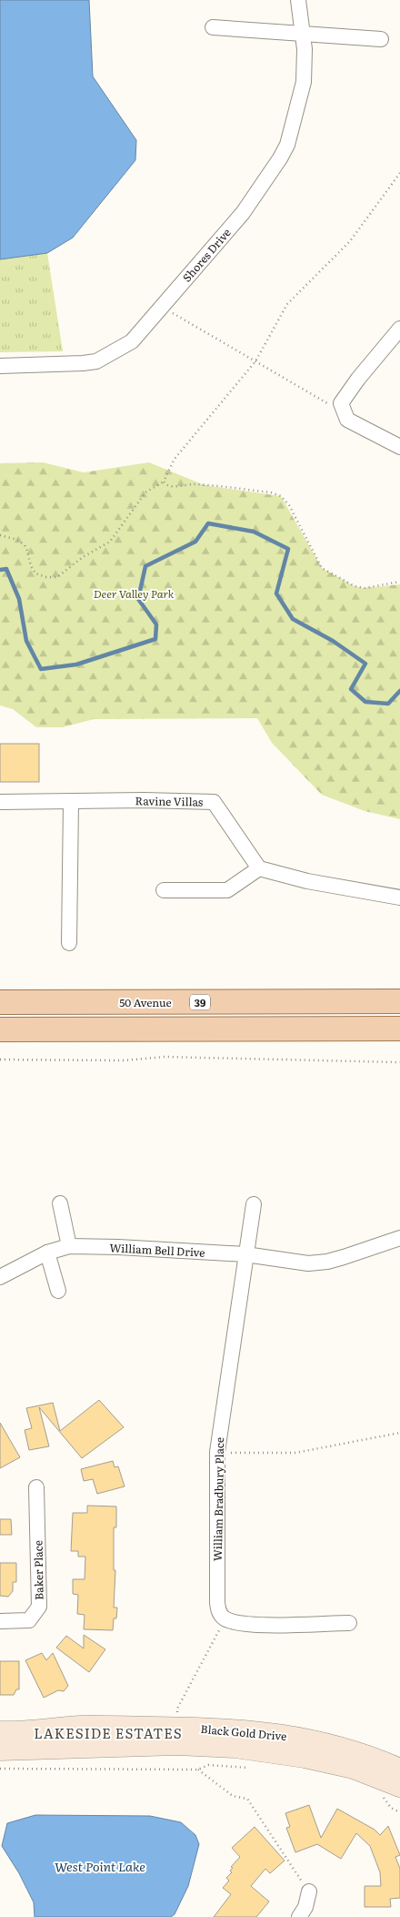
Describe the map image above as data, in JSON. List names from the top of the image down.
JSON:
{
  "streets": {
    "main road": ["50 Avenue", "39", "Black Gold Drive"],
    "street": [
      "Shores Drive",
      "Ravine Villas",
      "William Bell Drive",
      "William Bradbury Place",
      "Baker Place"
    ]
  },
  "crossings": [
    ["William Bell Drive", "William Bradbury Place"]
  ],
  "districts": ["LAKESIDE ESTATES"],
  "water": ["West Point Lake"],
  "parks": ["Deer Valley Park"]
}
